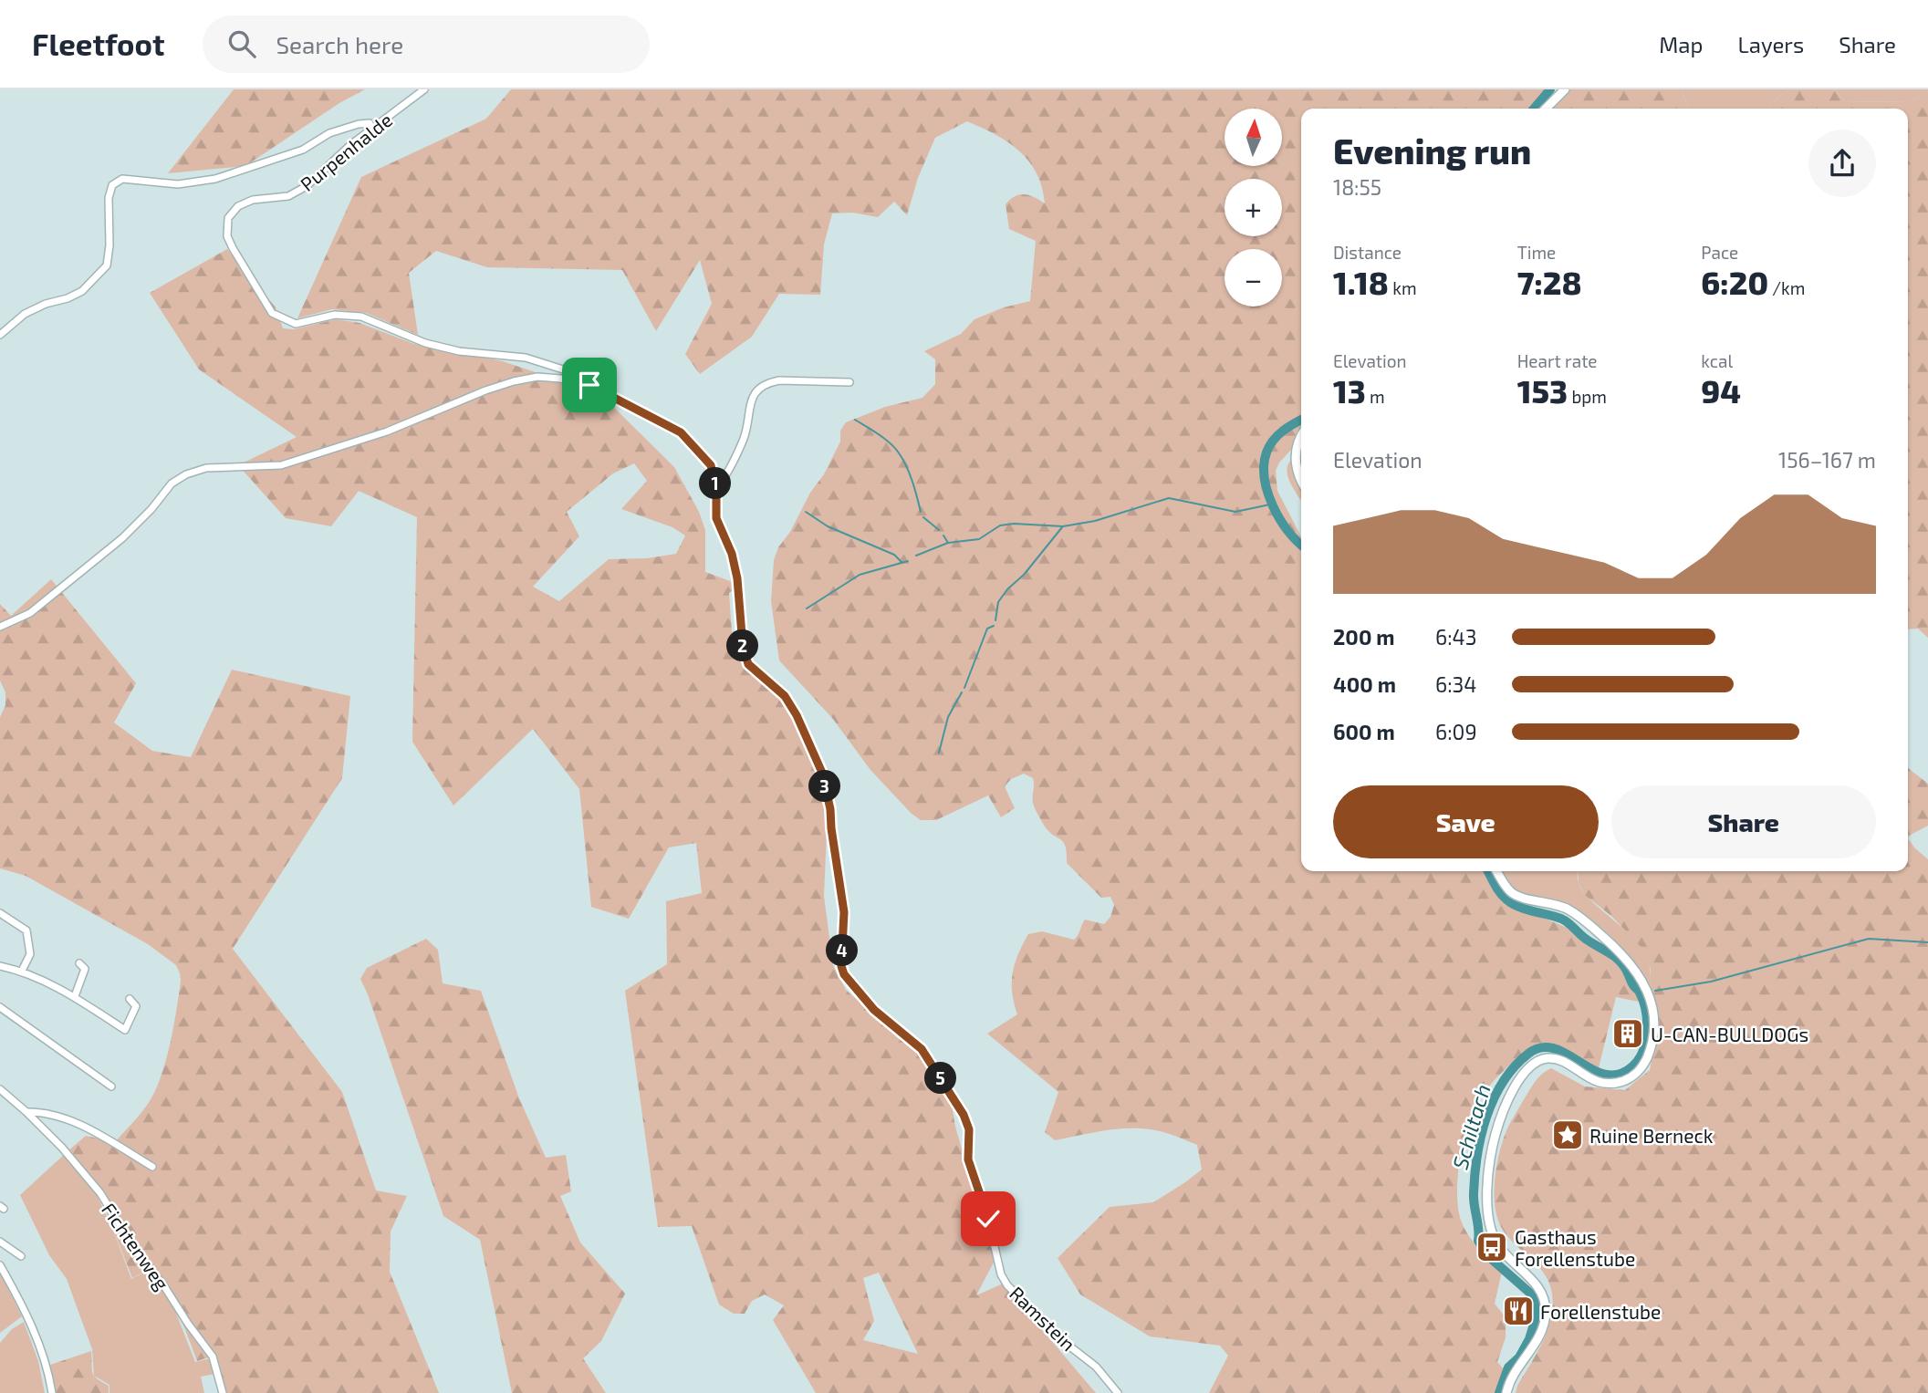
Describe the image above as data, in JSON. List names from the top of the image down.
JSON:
{
  "streets": {
    "street": ["Purpenhalde", "Fichtenweg", "Ramstein"]
  },
  "crossings": [
    ["Purpenhalde", "Ramstein"]
  ],
  "water": ["Schiltach"],
  "places": {
    "building": ["U-CAN-BULLDOGs"],
    "place": ["Ruine Berneck"],
    "bus stop": ["Gasthaus Forellenstube"],
    "restaurant": ["Forellenstube"]
  },
  "north": "top",
  "page": {
    "header": "Fleetfoot",
    "search": "Search here",
    "nav": ["Map", "Layers", "Share"],
    "map_buttons": ["+", "−"],
    "heading": ["Evening run", "18:55"],
    "stats": [
      ["Distance", "1.18 km"],
      ["Time", "7:28"],
      ["Pace", "6:20 /km"],
      ["Elevation", "13 m"],
      ["Heart rate", "153 bpm"],
      ["kcal", "94"]
    ],
    "chart": ["Elevation", "156–167 m"],
    "pins": [
      "1",
      "2",
      "3",
      "4",
      "5"
    ],
    "list": [
      {
        "name": "200 m",
        "note": "6:43"
      },
      {
        "name": "400 m",
        "note": "6:34"
      },
      {
        "name": "600 m",
        "note": "6:09"
      }
    ],
    "buttons": ["Save", "Share"]
  }
}
